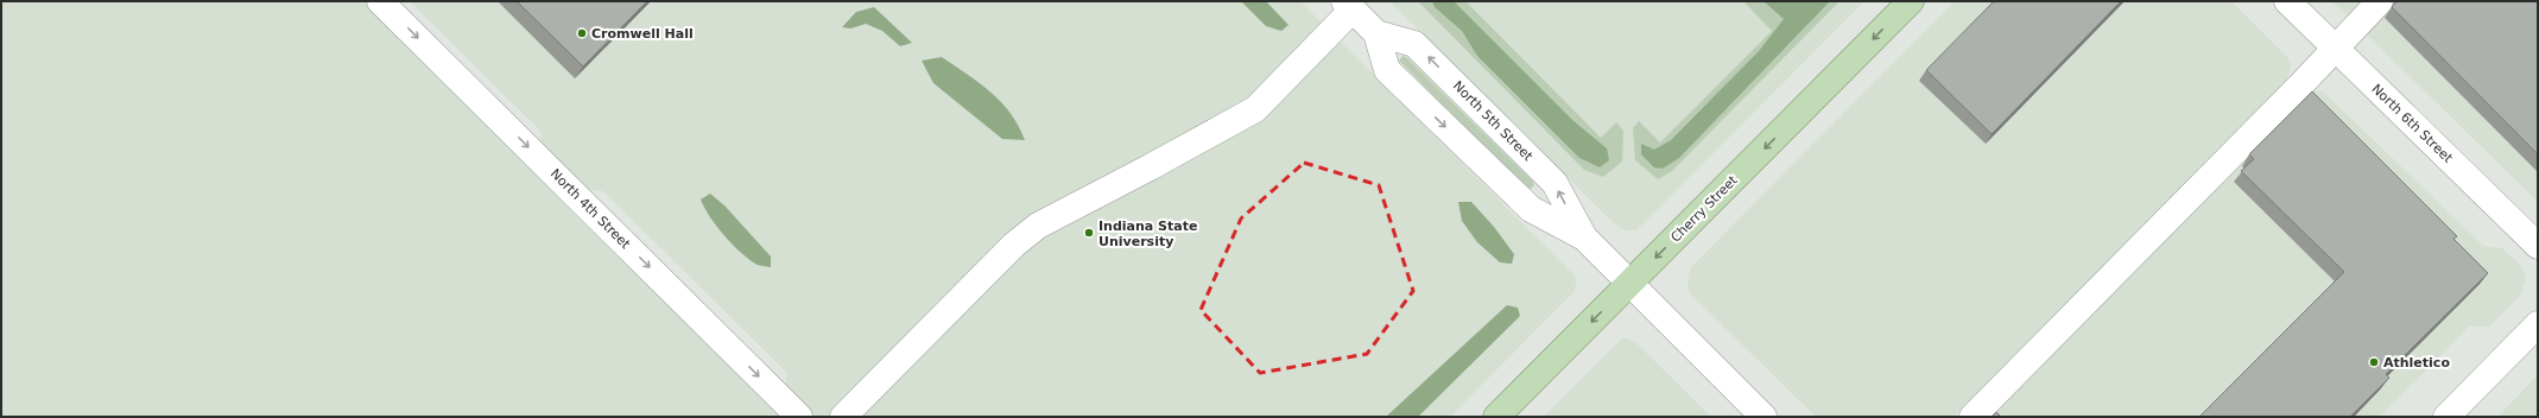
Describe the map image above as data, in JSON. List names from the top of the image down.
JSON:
{
  "streets": {
    "main road": ["Cherry Street"],
    "street": ["North 5th Street", "North 6th Street", "North 4th Street"]
  },
  "crossings": [
    ["North 5th Street", "Cherry Street"]
  ],
  "one_way": ["North 4th Street", "Cherry Street"],
  "places": ["Cromwell Hall", "Indiana State University", "Athletico"]
}
